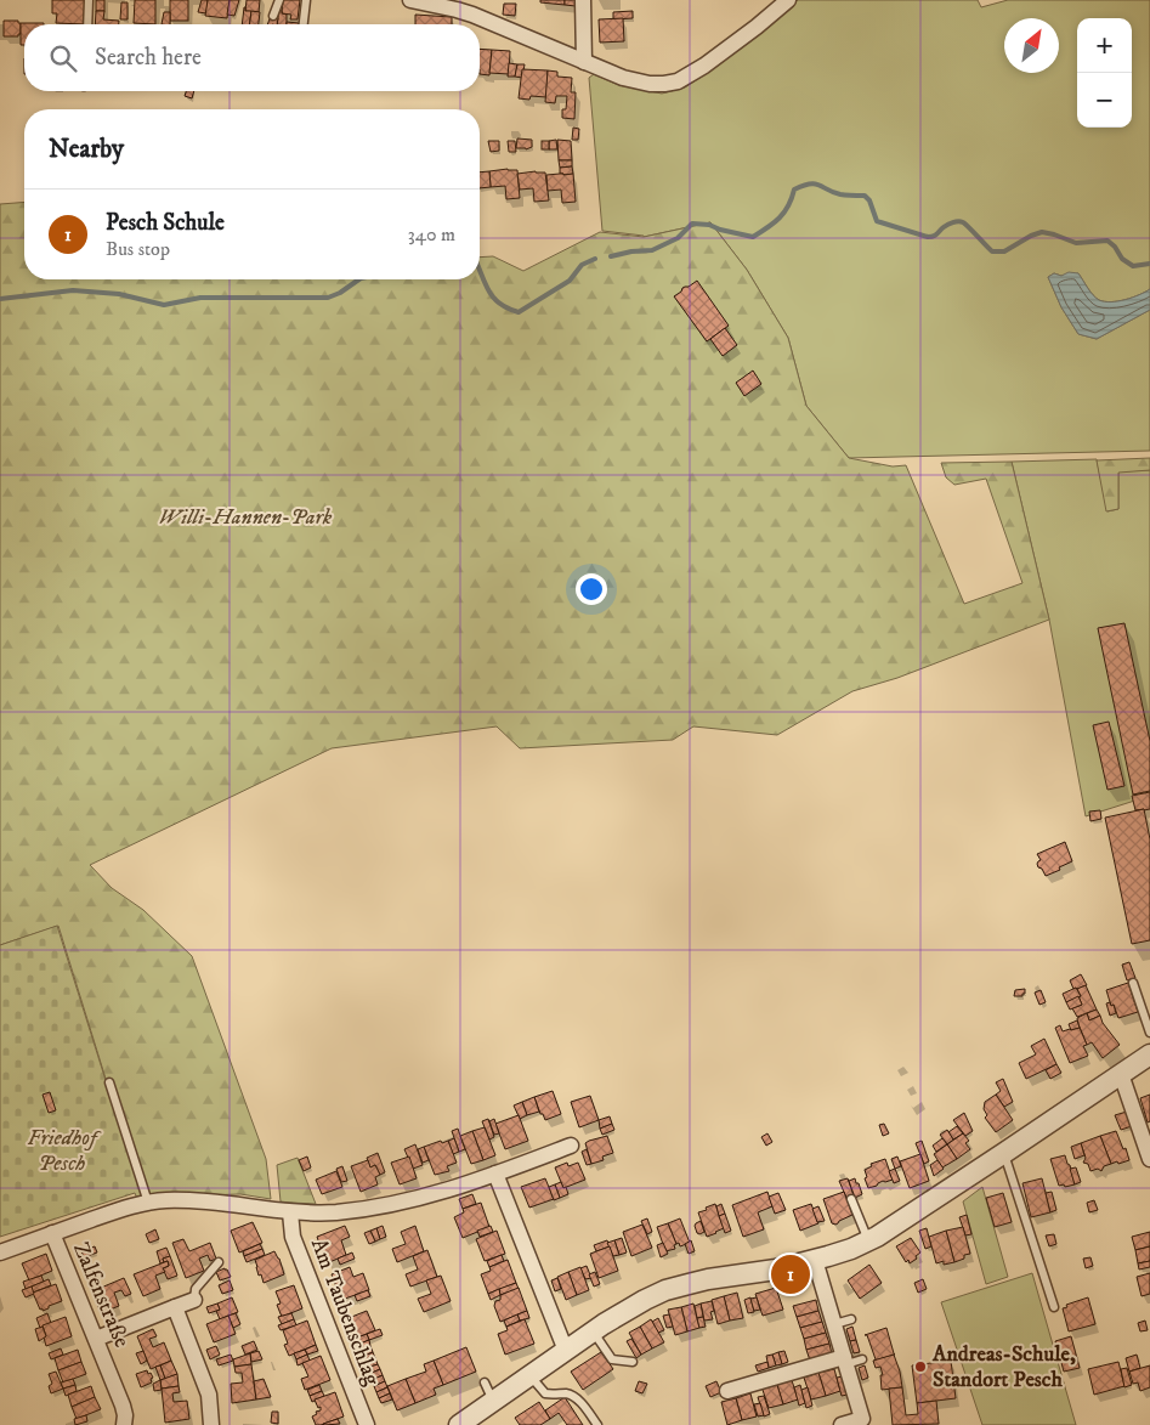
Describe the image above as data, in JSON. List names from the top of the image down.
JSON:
{
  "streets": {
    "street": ["Zalfenstraße", "Am Taubenschlag"]
  },
  "crossings": [
    ["Zalfenstraße", "Am Taubenschlag"]
  ],
  "parks": ["Willi-Hannen-Park", "Friedhof Pesch"],
  "places": ["Andreas-Schule, Standort Pesch"],
  "north": "top right",
  "page": {
    "map_buttons": ["+", "−"],
    "search": "Search here",
    "heading": "Nearby",
    "list": [
      {
        "mark": "1",
        "name": "Pesch Schule",
        "note": "Bus stop",
        "value": "340 m"
      }
    ],
    "pins": "1"
  }
}
